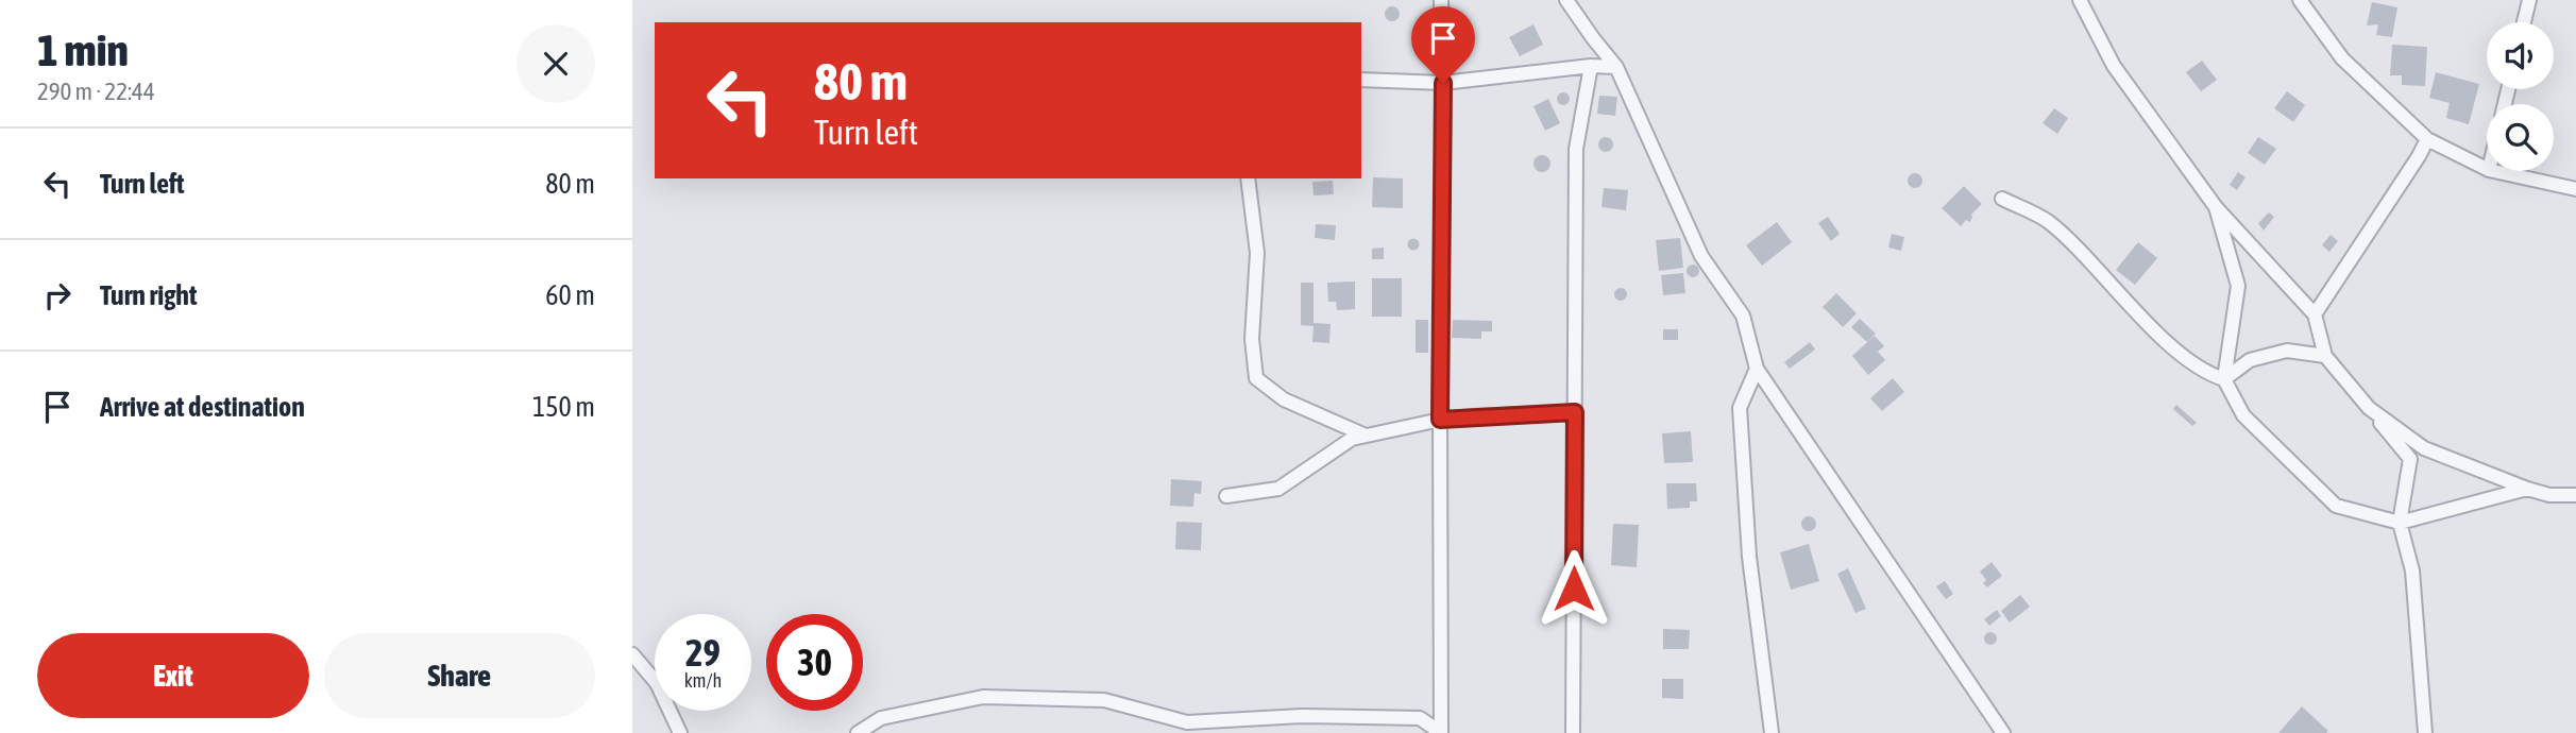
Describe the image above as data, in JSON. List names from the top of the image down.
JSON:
{
  "page": {
    "heading": ["1 min", "290 m · 22:44"],
    "turn": ["80 m", "Turn left"],
    "list": [
      {
        "name": "Turn left",
        "value": "80 m"
      },
      {
        "name": "Turn right",
        "value": "60 m"
      },
      {
        "name": "Arrive at destination",
        "value": "150 m"
      }
    ],
    "speed": "29 km/h",
    "limit": "30",
    "buttons": ["Exit", "Share"]
  }
}
